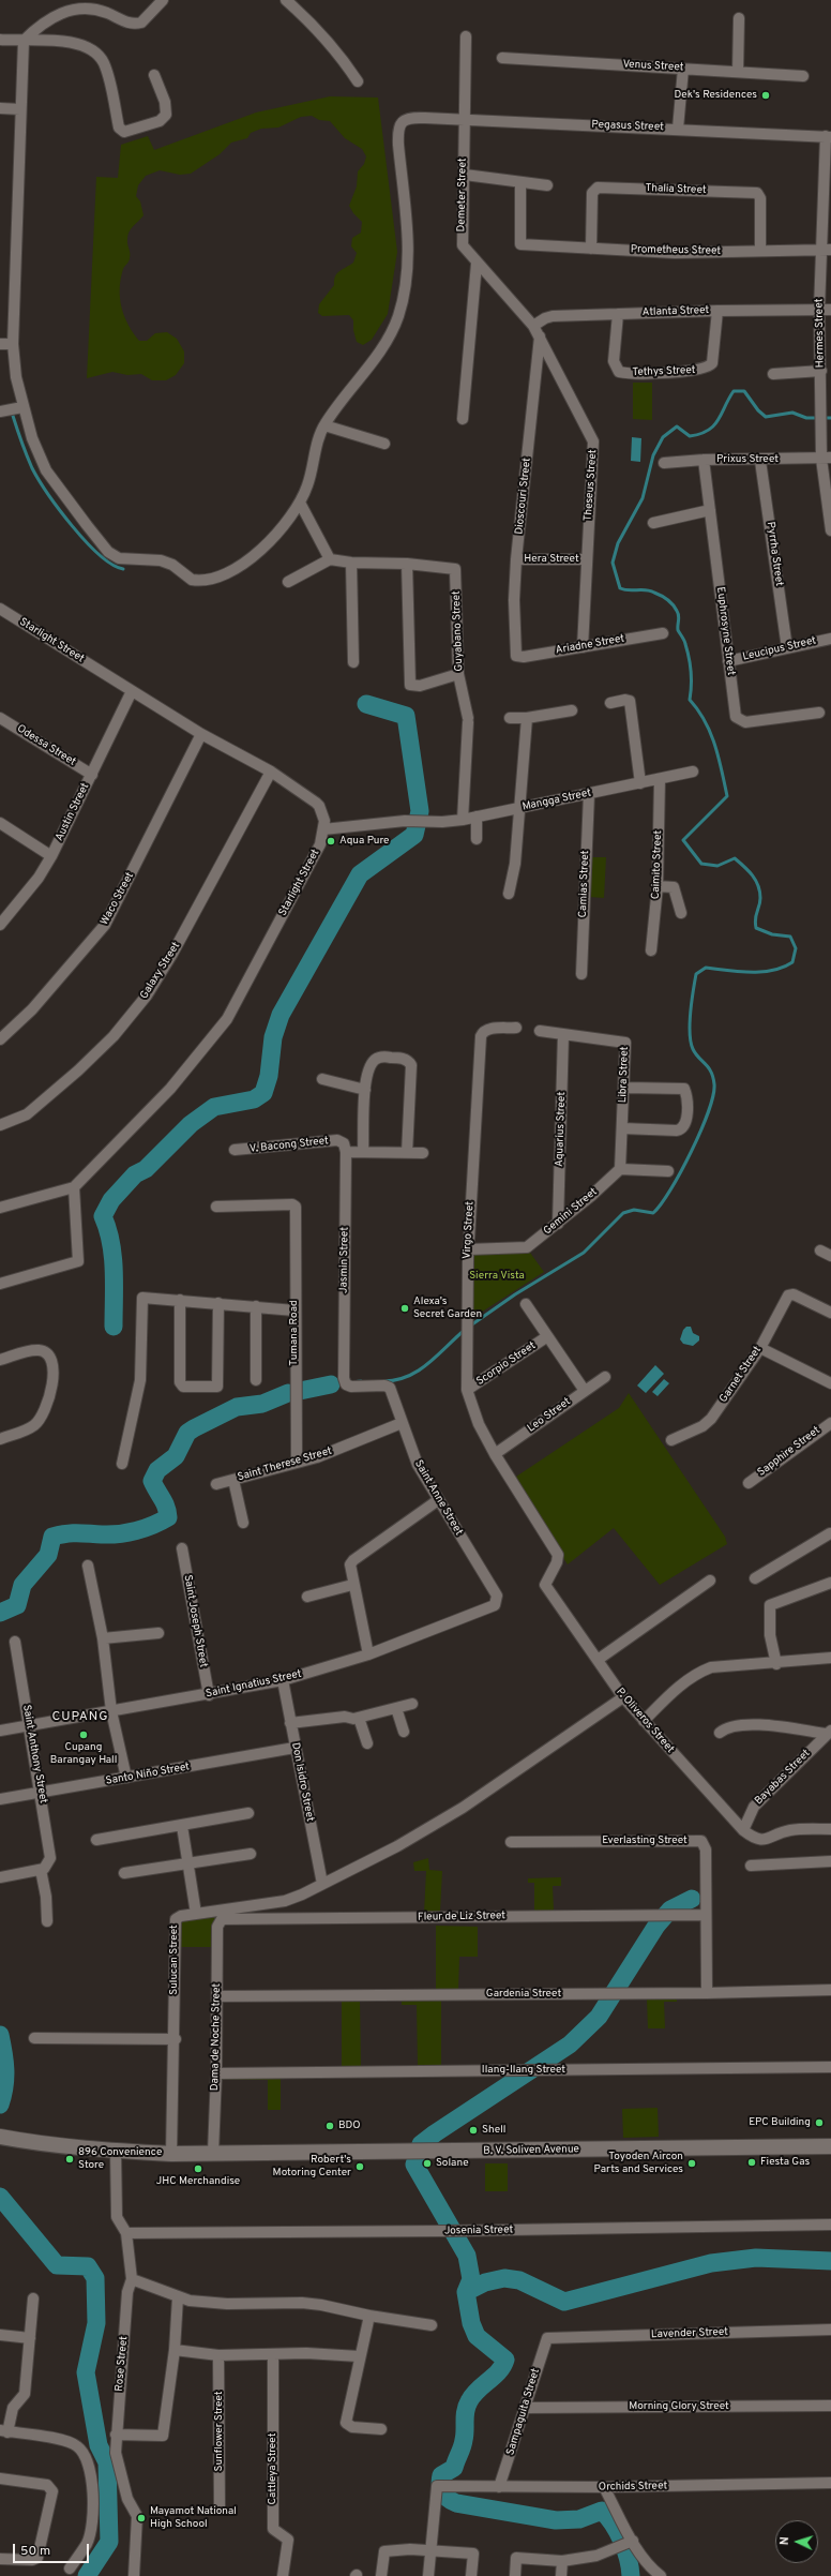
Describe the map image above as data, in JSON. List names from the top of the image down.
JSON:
{
  "streets": {
    "main road": ["B. V. Soliven Avenue"],
    "street": [
      "Venus Street",
      "Pegasus Street",
      "Thalia Street",
      "Demeter Street",
      "Prometheus Street",
      "Atlanta Street",
      "Hermes Street",
      "Tethys Street",
      "Prixus Street",
      "Theseus Street",
      "Dioscouri Street",
      "Pyrrha Street",
      "Hera Street",
      "Guyabano Street",
      "Euphrosyne Street",
      "Starlight Street",
      "Ariadne Street",
      "Leucipus Street",
      "Odessa Street",
      "Mangga Street",
      "Austin Street",
      "Caimito Street",
      "Camias Street",
      "Waco Street",
      "Galaxy Street",
      "Libra Street",
      "Aquarius Street",
      "V. Bacong Street",
      "Gemini Street",
      "Virgo Street",
      "Jasmin Street",
      "Tumana Road",
      "Scorpio Street",
      "Garnet Street",
      "Leo Street",
      "Sapphire Street",
      "Saint Therese Street",
      "Saint Anne Street",
      "Saint Joseph Street",
      "Saint Ignatius Street",
      "P. Oliveros Street",
      "Saint Anthony Street",
      "Santo Niño Street",
      "Bayabas Street",
      "Don Isidro Street",
      "Everlasting Street",
      "Fleur de Liz Street",
      "Sulucan Street",
      "Gardenia Street",
      "Dama de Noche Street",
      "Ilang-Ilang Street",
      "Josenia Street",
      "Lavender Street",
      "Rose Street",
      "Morning Glory Street",
      "Sampaguita Street",
      "Sunflower Street",
      "Cattleya Street",
      "Orchids Street"
    ]
  },
  "crossings": [
    ["Pegasus Street", "Demeter Street"],
    ["Pegasus Street", "Hermes Street"],
    ["Thalia Street", "Prometheus Street"],
    ["Demeter Street", "Atlanta Street"],
    ["Demeter Street", "Theseus Street"],
    ["Prometheus Street", "Hermes Street"],
    ["Atlanta Street", "Hermes Street"],
    ["Atlanta Street", "Tethys Street"],
    ["Atlanta Street", "Theseus Street"],
    ["Hermes Street", "Prixus Street"],
    ["Prixus Street", "Pyrrha Street"],
    ["Prixus Street", "Euphrosyne Street"],
    ["Theseus Street", "Dioscouri Street"],
    ["Theseus Street", "Hera Street"],
    ["Theseus Street", "Ariadne Street"],
    ["Dioscouri Street", "Hera Street"],
    ["Dioscouri Street", "Ariadne Street"],
    ["Pyrrha Street", "Leucipus Street"],
    ["Guyabano Street", "Mangga Street"],
    ["Euphrosyne Street", "Leucipus Street"],
    ["Starlight Street", "Mangga Street"],
    ["Starlight Street", "Austin Street"],
    ["Starlight Street", "Waco Street"],
    ["Starlight Street", "Galaxy Street"],
    ["Odessa Street", "Austin Street"],
    ["Mangga Street", "Caimito Street"],
    ["Mangga Street", "Camias Street"],
    ["Libra Street", "Aquarius Street"],
    ["Libra Street", "Gemini Street"],
    ["Aquarius Street", "Gemini Street"],
    ["V. Bacong Street", "Jasmin Street"],
    ["Gemini Street", "Virgo Street"],
    ["Virgo Street", "Scorpio Street"],
    ["Virgo Street", "Leo Street"],
    ["Virgo Street", "P. Oliveros Street"],
    ["Jasmin Street", "Saint Anne Street"],
    ["Tumana Road", "Saint Therese Street"],
    ["Saint Therese Street", "Saint Anne Street"],
    ["Saint Anne Street", "Saint Ignatius Street"],
    ["Saint Joseph Street", "Saint Ignatius Street"],
    ["Saint Ignatius Street", "Saint Anthony Street"],
    ["Saint Ignatius Street", "Don Isidro Street"],
    ["P. Oliveros Street", "Bayabas Street"],
    ["P. Oliveros Street", "Sulucan Street"],
    ["Saint Anthony Street", "Santo Niño Street"],
    ["Santo Niño Street", "Don Isidro Street"],
    ["Don Isidro Street", "Sulucan Street"],
    ["Everlasting Street", "Fleur de Liz Street"],
    ["Everlasting Street", "Gardenia Street"],
    ["Fleur de Liz Street", "Dama de Noche Street"],
    ["Sulucan Street", "B. V. Soliven Avenue"],
    ["Gardenia Street", "Dama de Noche Street"],
    ["Dama de Noche Street", "Ilang-Ilang Street"],
    ["Dama de Noche Street", "B. V. Soliven Avenue"],
    ["B. V. Soliven Avenue", "Rose Street"],
    ["Josenia Street", "Rose Street"],
    ["Lavender Street", "Sampaguita Street"],
    ["Morning Glory Street", "Sampaguita Street"],
    ["Sampaguita Street", "Orchids Street"]
  ],
  "districts": ["CUPANG"],
  "parks": ["Sierra Vista"],
  "places": [
    "Dek's Residences",
    "Aqua Pure",
    "Alexa's Secret Garden",
    "Cupang Barangay Hall",
    "EPC Building",
    "BDO",
    "Shell",
    "896 Convenience Store",
    "Fiesta Gas",
    "Solane",
    "Toyoden Aircon Parts and Services",
    "Robert's Motoring Center",
    "JHC Merchandise",
    "Mayamot National High School"
  ],
  "scale_bar": "50 m",
  "north": "left"
}
